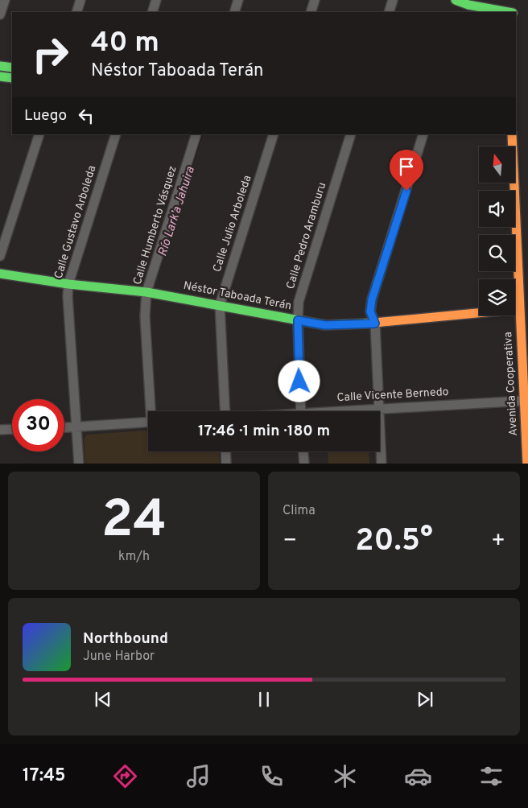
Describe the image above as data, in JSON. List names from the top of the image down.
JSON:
{
  "streets": {
    "street": [
      "Calle Gustavo Arboleda",
      "Calle Julio Arboleda",
      "Calle Humberto Vásquez",
      "Calle Pedro Aramburu",
      "Néstor Taboada Terán",
      "Avenida Cooperativa",
      "Calle Vicente Bernedo"
    ]
  },
  "crossings": [
    ["Calle Gustavo Arboleda", "Néstor Taboada Terán"],
    ["Calle Julio Arboleda", "Néstor Taboada Terán"],
    ["Calle Humberto Vásquez", "Néstor Taboada Terán"],
    ["Calle Pedro Aramburu", "Néstor Taboada Terán"],
    ["Néstor Taboada Terán", "Avenida Cooperativa"],
    ["Avenida Cooperativa", "Calle Vicente Bernedo"]
  ],
  "water": ["Río Lark’a Jahuira"],
  "north": "top",
  "page": {
    "turn": ["40 m", "Néstor Taboada Terán"],
    "then": "Luego",
    "limit": "30",
    "trip": "17:46 · 1 min · 180 m",
    "tile": [
      ["24", "km/h"],
      "Clima"
    ],
    "heat": ["−", "20.5°", "+"],
    "song": ["Northbound", "June Harbor"],
    "tabs": "17:45"
  }
}
